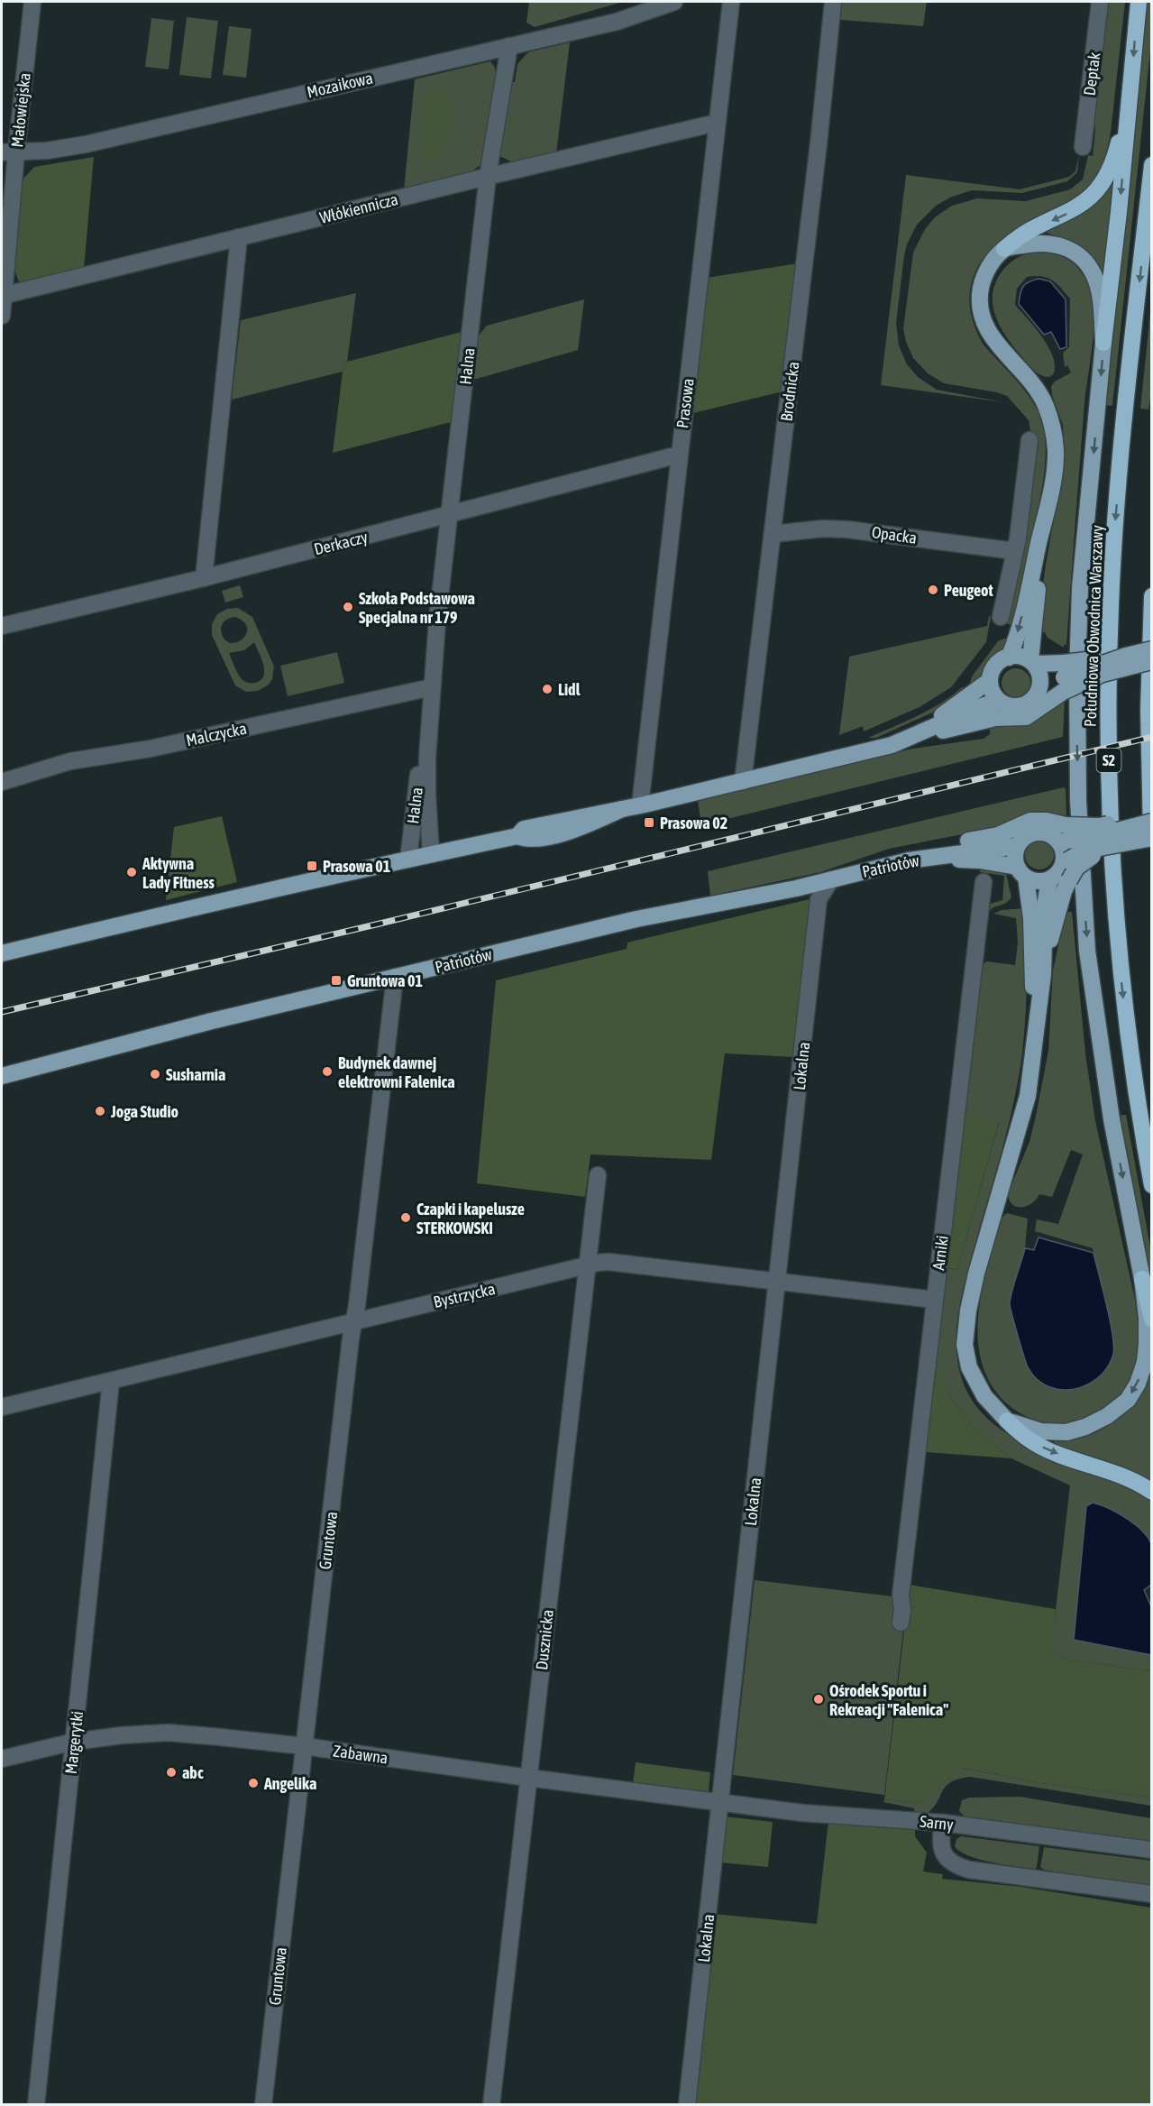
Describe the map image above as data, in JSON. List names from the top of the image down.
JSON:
{
  "streets": {
    "highway": ["Południowa Obwodnica Warszawy", "S2"],
    "main road": ["Patriotów"],
    "street": [
      "Deptak",
      "Mozaikowa",
      "Małowiejska",
      "Włókiennicza",
      "Halna",
      "Brodnicka",
      "Prasowa",
      "Opacka",
      "Derkaczy",
      "Malczycka",
      "Lokalna",
      "Arniki",
      "Bystrzycka",
      "Gruntowa",
      "Dusznicka",
      "Margerytki",
      "Zabawna",
      "Sarny"
    ]
  },
  "crossings": [
    ["Mozaikowa", "Małowiejska"],
    ["Mozaikowa", "Halna"],
    ["Małowiejska", "Włókiennicza"],
    ["Włókiennicza", "Halna"],
    ["Włókiennicza", "Prasowa"],
    ["Halna", "Derkaczy"],
    ["Halna", "Malczycka"],
    ["Brodnicka", "Opacka"],
    ["Prasowa", "Derkaczy"],
    ["Patriotów", "Lokalna"],
    ["Patriotów", "Gruntowa"],
    ["Lokalna", "Bystrzycka"],
    ["Lokalna", "Zabawna"],
    ["Lokalna", "Sarny"],
    ["Arniki", "Bystrzycka"],
    ["Bystrzycka", "Gruntowa"],
    ["Bystrzycka", "Dusznicka"],
    ["Bystrzycka", "Margerytki"],
    ["Gruntowa", "Zabawna"],
    ["Dusznicka", "Zabawna"],
    ["Margerytki", "Zabawna"],
    ["Zabawna", "Sarny"]
  ],
  "places": {
    "other": [
      "Peugeot",
      "Szkoła Podstawowa Specjalna nr 179",
      "Lidl",
      "Aktywna Lady Fitness",
      "Budynek dawnej elektrowni Falenica",
      "Susharnia",
      "Joga Studio",
      "Czapki i kapelusze STERKOWSKI",
      "Ośrodek Sportu i Rekreacji \"Falenica\"",
      "abc",
      "Angelika"
    ],
    "transit": ["Prasowa 02", "Prasowa 01", "Gruntowa 01"]
  }
}
